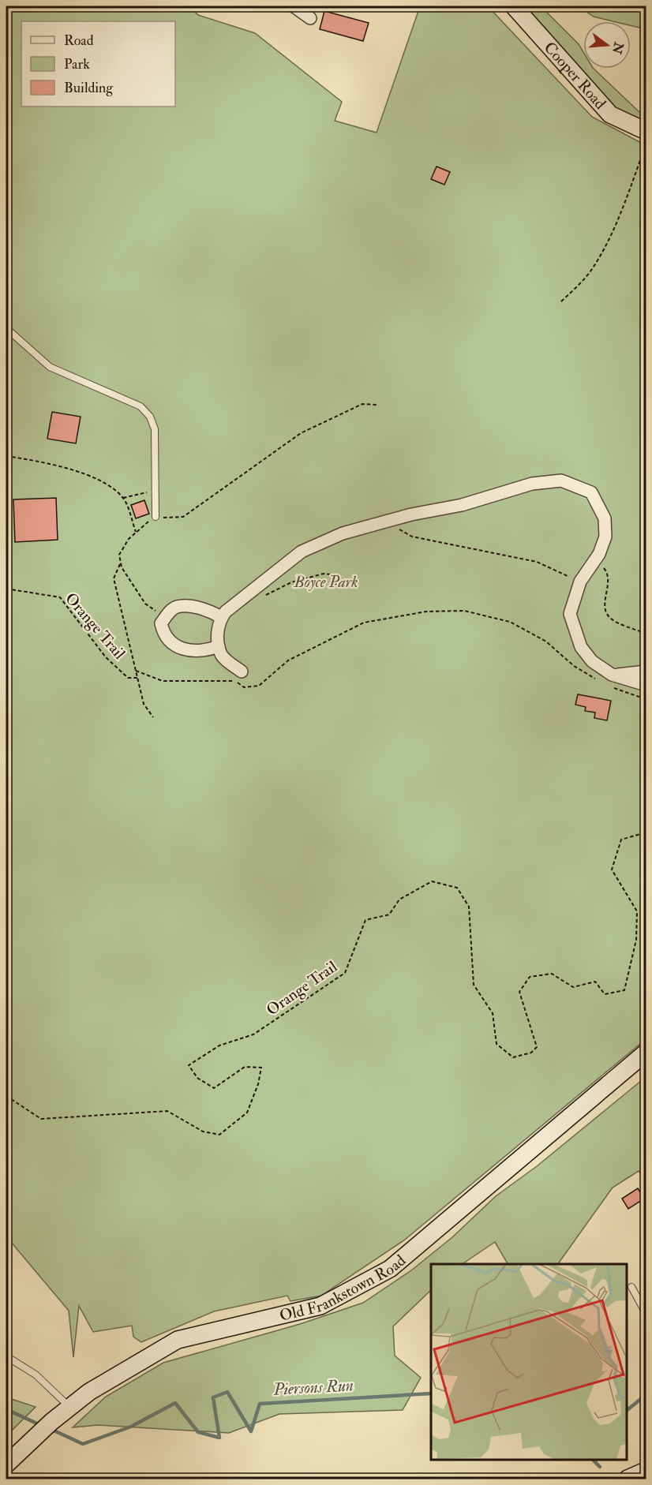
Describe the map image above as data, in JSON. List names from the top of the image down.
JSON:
{
  "streets": {
    "street": ["Cooper Road", "Old Frankstown Road"],
    "path": ["Orange Trail"]
  },
  "water": ["Piersons Run"],
  "parks": ["Boyce Park"],
  "legend": ["Road", "Park", "Building"],
  "north": "right"
}
